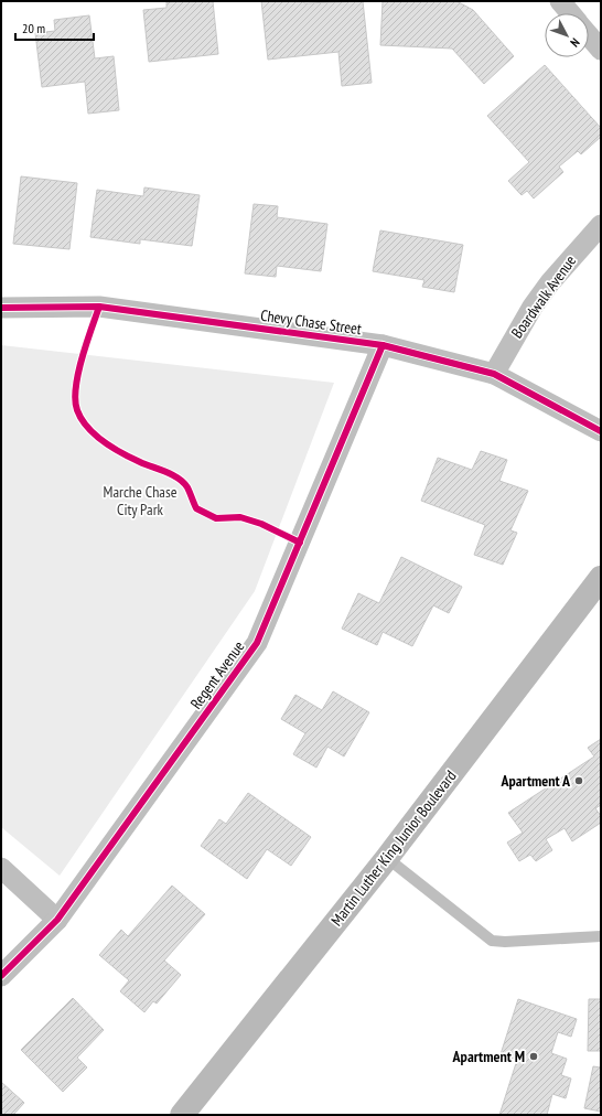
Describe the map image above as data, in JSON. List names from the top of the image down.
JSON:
{
  "streets": {
    "main road": ["Martin Luther King Junior Boulevard"],
    "street": ["Boardwalk Avenue", "Chevy Chase Street", "Regent Avenue"]
  },
  "crossings": [
    ["Boardwalk Avenue", "Chevy Chase Street"],
    ["Chevy Chase Street", "Regent Avenue"]
  ],
  "parks": ["Marche Chase City Park"],
  "places": ["Apartment A", "Apartment M"],
  "scale_bar": "20 m",
  "north": "bottom right"
}
